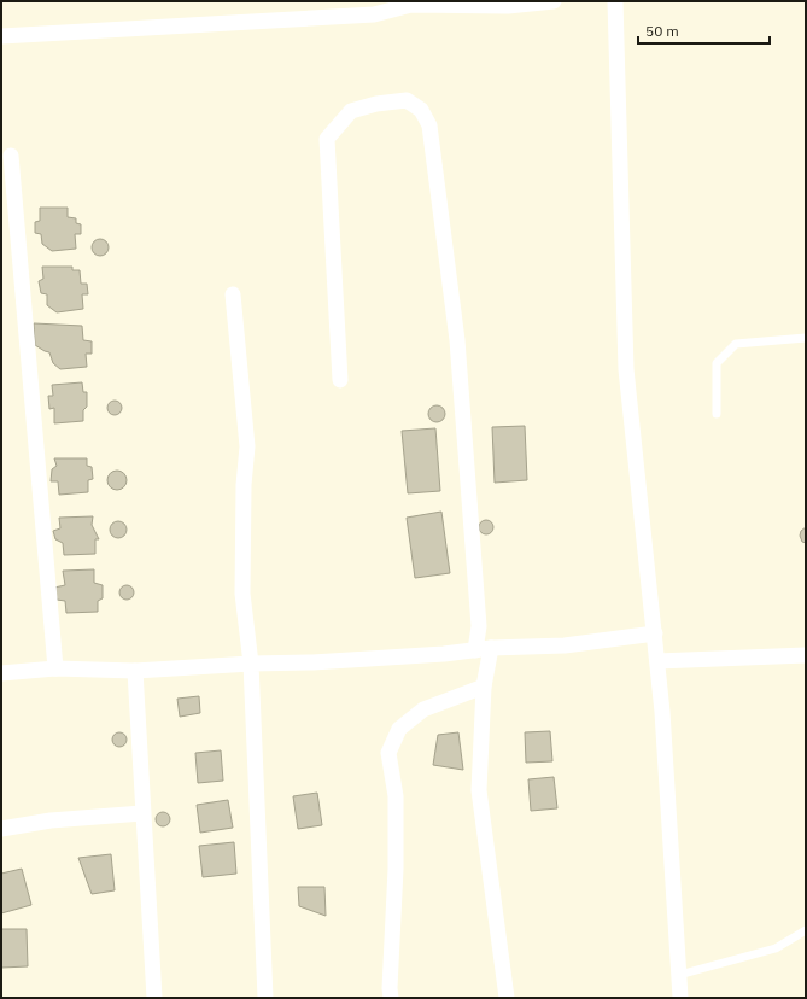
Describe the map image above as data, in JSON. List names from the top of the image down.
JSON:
{
  "scale_bar": "50 m"
}
